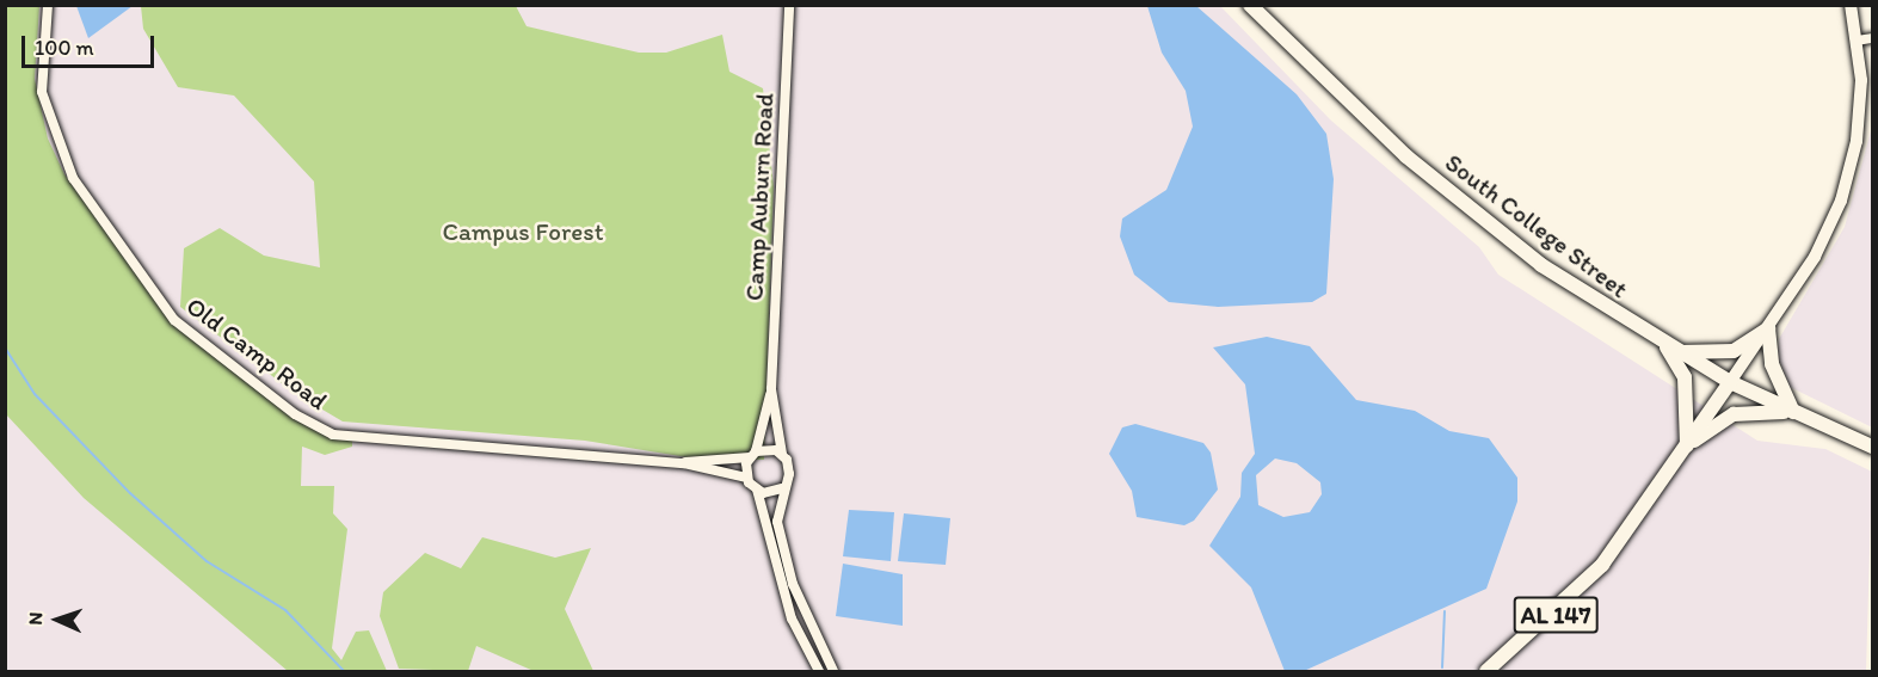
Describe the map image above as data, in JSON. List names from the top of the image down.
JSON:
{
  "streets": {
    "main road": ["South College Street", "AL 147"],
    "street": ["Camp Auburn Road", "Old Camp Road"]
  },
  "crossings": [
    ["Camp Auburn Road", "Old Camp Road"],
    ["South College Street", "AL 147"]
  ],
  "parks": ["Campus Forest"],
  "scale_bar": "100 m",
  "north": "left"
}
